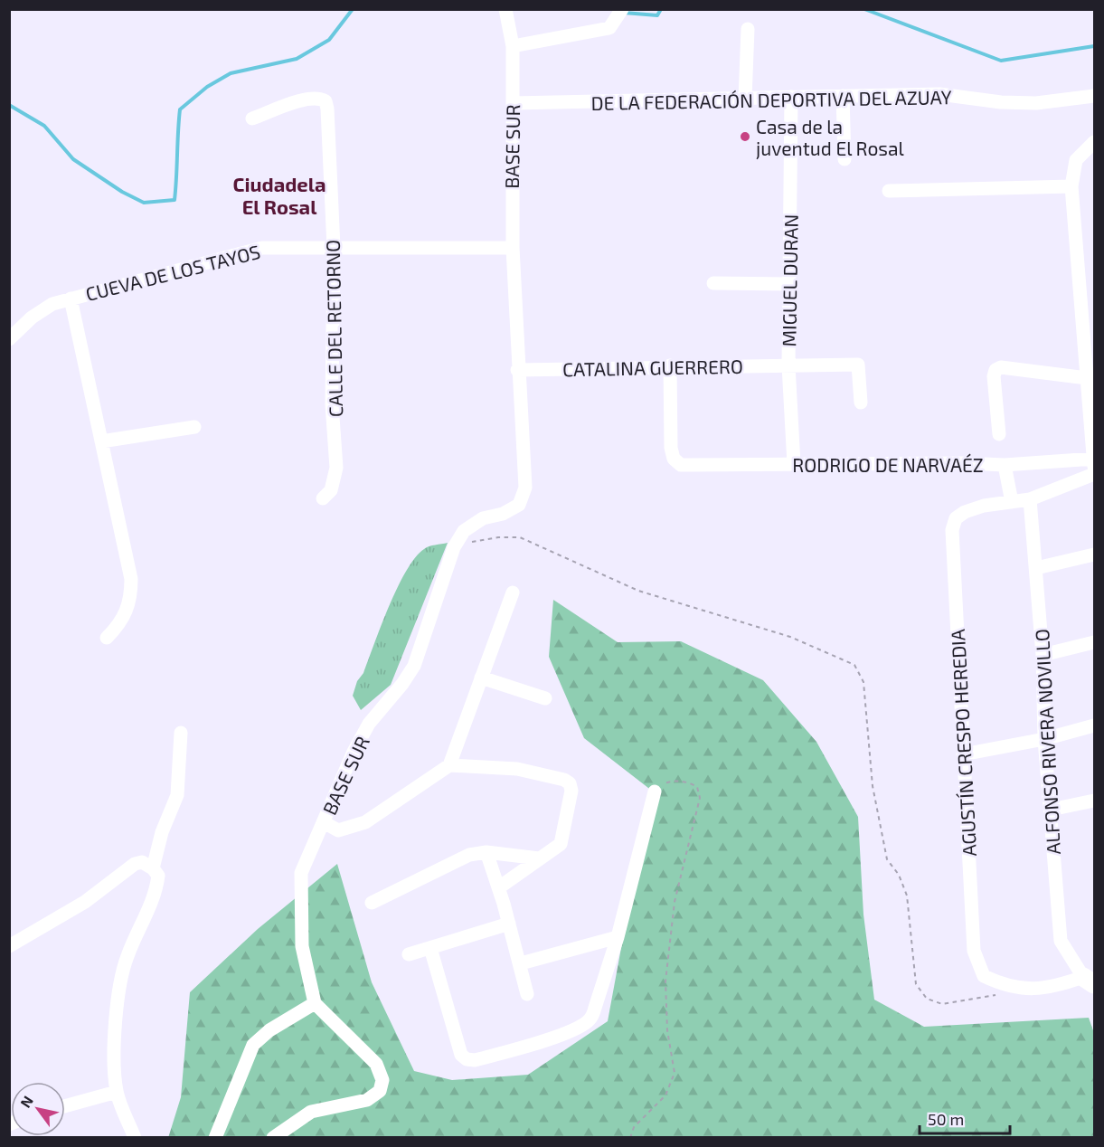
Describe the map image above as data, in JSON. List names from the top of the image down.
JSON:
{
  "streets": {
    "street": [
      "DE LA FEDERACIÓN DEPORTIVA DEL AZUAY",
      "BASE SUR",
      "CUEVA DE LOS TAYOS",
      "MIGUEL DURAN",
      "CALLE DEL RETORNO",
      "CATALINA GUERRERO",
      "RODRIGO DE NARVAÉZ",
      "ALFONSO RIVERA NOVILLO",
      "AGUSTÍN CRESPO HEREDIA"
    ]
  },
  "crossings": [
    ["DE LA FEDERACIÓN DEPORTIVA DEL AZUAY", "BASE SUR"],
    ["DE LA FEDERACIÓN DEPORTIVA DEL AZUAY", "MIGUEL DURAN"],
    ["BASE SUR", "CUEVA DE LOS TAYOS"],
    ["BASE SUR", "CATALINA GUERRERO"],
    ["CUEVA DE LOS TAYOS", "CALLE DEL RETORNO"],
    ["MIGUEL DURAN", "CATALINA GUERRERO"],
    ["MIGUEL DURAN", "RODRIGO DE NARVAÉZ"],
    ["CATALINA GUERRERO", "RODRIGO DE NARVAÉZ"]
  ],
  "districts": ["Ciudadela El Rosal"],
  "places": ["Casa de la juventud El Rosal"],
  "scale_bar": "50 m",
  "north": "top left"
}
